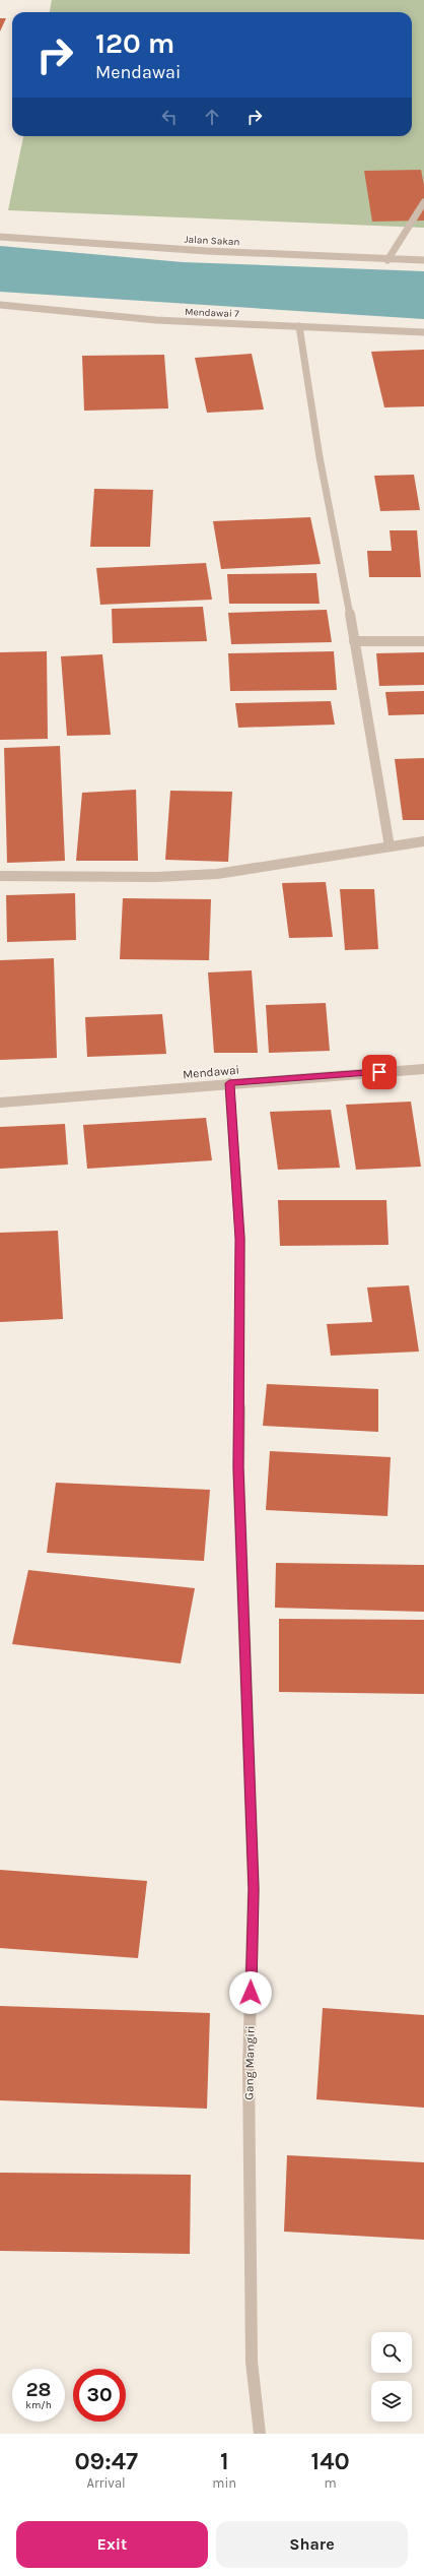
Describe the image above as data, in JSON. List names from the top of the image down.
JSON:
{
  "streets": {
    "street": [
      "Jalan Sakan",
      "Mendawai 7",
      "Mendawai",
      "Gang Mangiri"
    ]
  },
  "crossings": [
    ["Mendawai", "Gang Mangiri"]
  ],
  "page": {
    "turn": ["120 m", "Mendawai"],
    "speed": "28 km/h",
    "limit": "30",
    "eta": [
      "09:47",
      "Arrival",
      "1",
      "min",
      "140",
      "m"
    ],
    "buttons": ["Exit", "Share"]
  }
}
